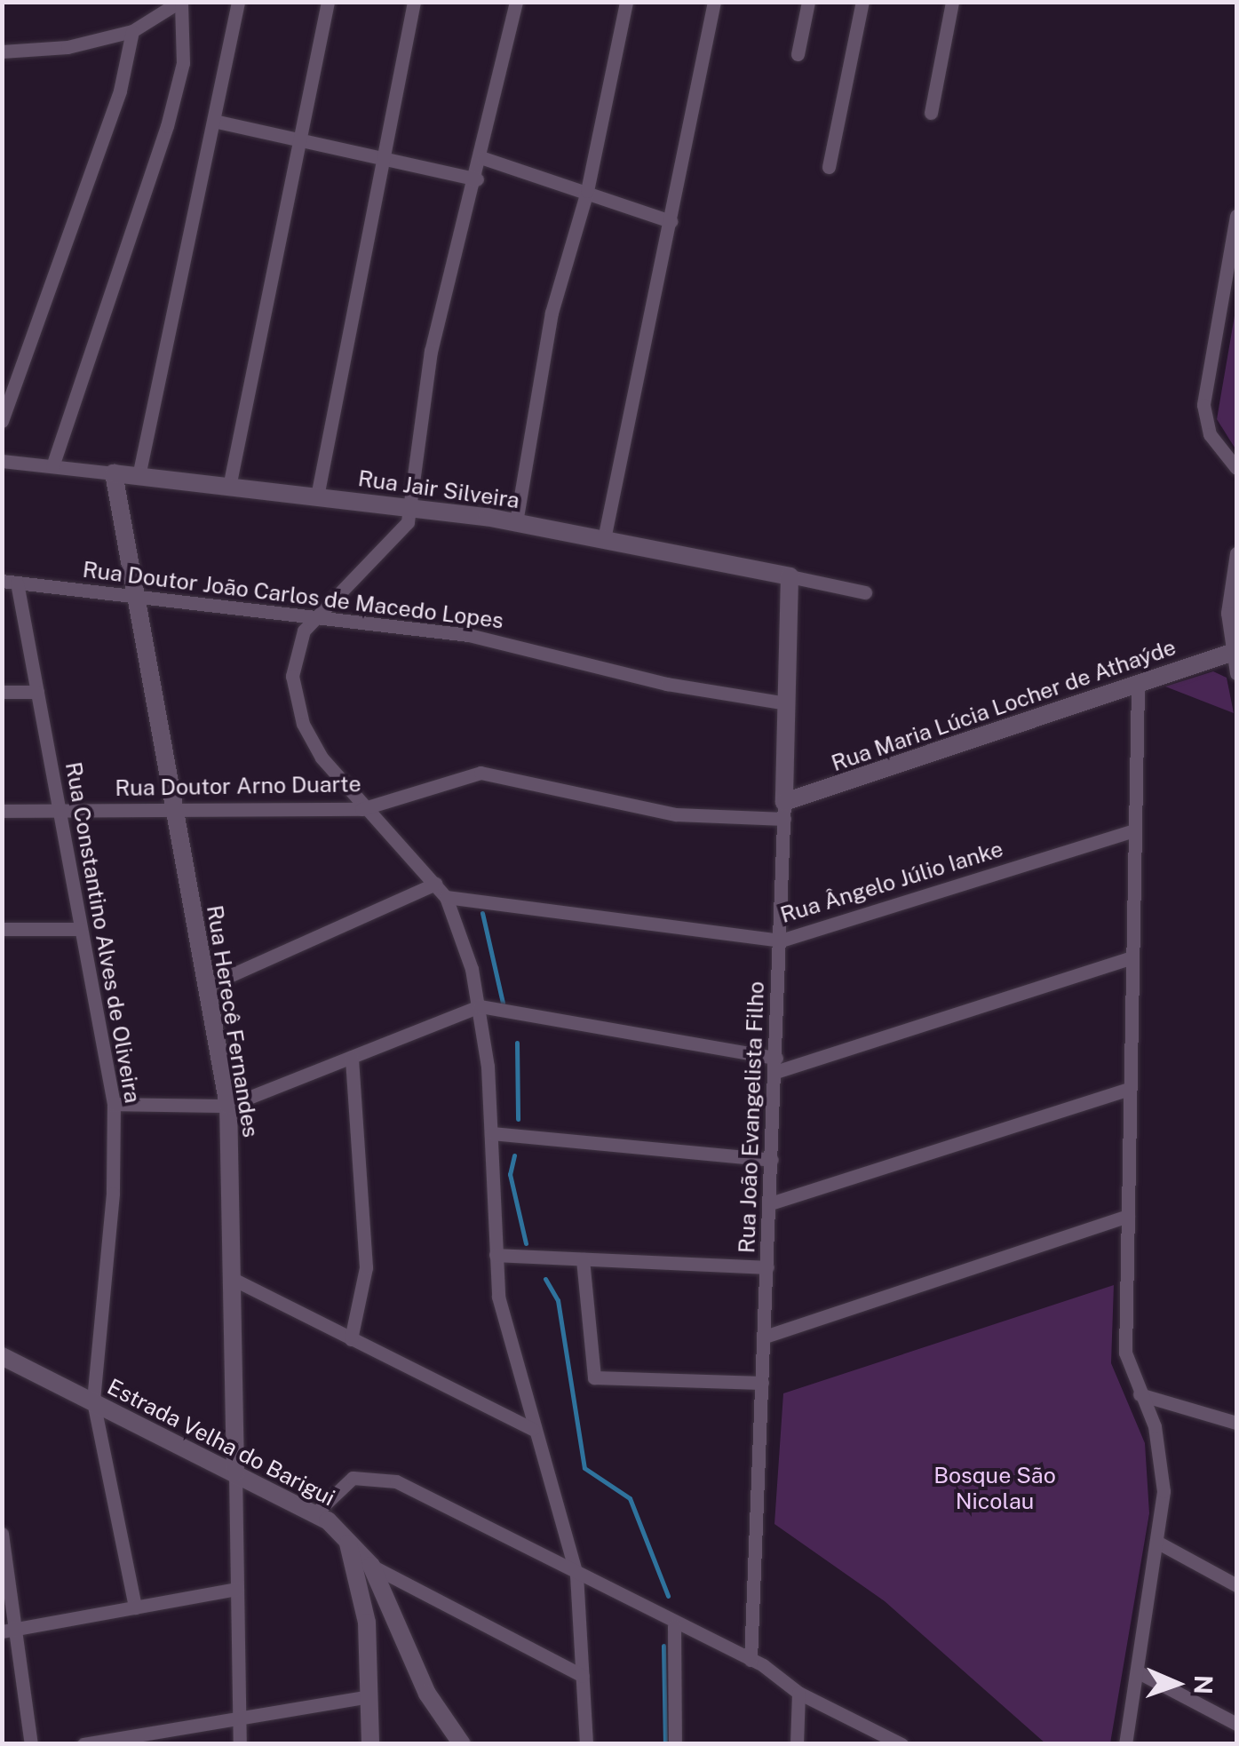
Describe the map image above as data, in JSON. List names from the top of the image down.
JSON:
{
  "streets": {
    "street": [
      "Rua Jair Silveira",
      "Rua Doutor João Carlos de Macedo Lopes",
      "Rua Maria Lúcia Locher de Athaýde",
      "Rua Doutor Arno Duarte",
      "Rua Ângelo Júlio Ianke",
      "Rua Constantino Alves de Oliveira",
      "Rua Herecê Fernandes",
      "Rua João Evangelista Filho",
      "Estrada Velha do Barigui"
    ]
  },
  "crossings": [
    ["Rua Jair Silveira", "Rua Herecê Fernandes"],
    ["Rua Jair Silveira", "Rua João Evangelista Filho"],
    ["Rua Doutor João Carlos de Macedo Lopes", "Rua Constantino Alves de Oliveira"],
    ["Rua Doutor João Carlos de Macedo Lopes", "Rua Herecê Fernandes"],
    ["Rua Doutor João Carlos de Macedo Lopes", "Rua João Evangelista Filho"],
    ["Rua Maria Lúcia Locher de Athaýde", "Rua Doutor Arno Duarte"],
    ["Rua Maria Lúcia Locher de Athaýde", "Rua João Evangelista Filho"],
    ["Rua Doutor Arno Duarte", "Rua Constantino Alves de Oliveira"],
    ["Rua Doutor Arno Duarte", "Rua Herecê Fernandes"],
    ["Rua Doutor Arno Duarte", "Rua João Evangelista Filho"],
    ["Rua Ângelo Júlio Ianke", "Rua João Evangelista Filho"],
    ["Rua Constantino Alves de Oliveira", "Estrada Velha do Barigui"],
    ["Rua Herecê Fernandes", "Estrada Velha do Barigui"]
  ],
  "parks": ["Bosque São Nicolau"],
  "north": "right"
}
